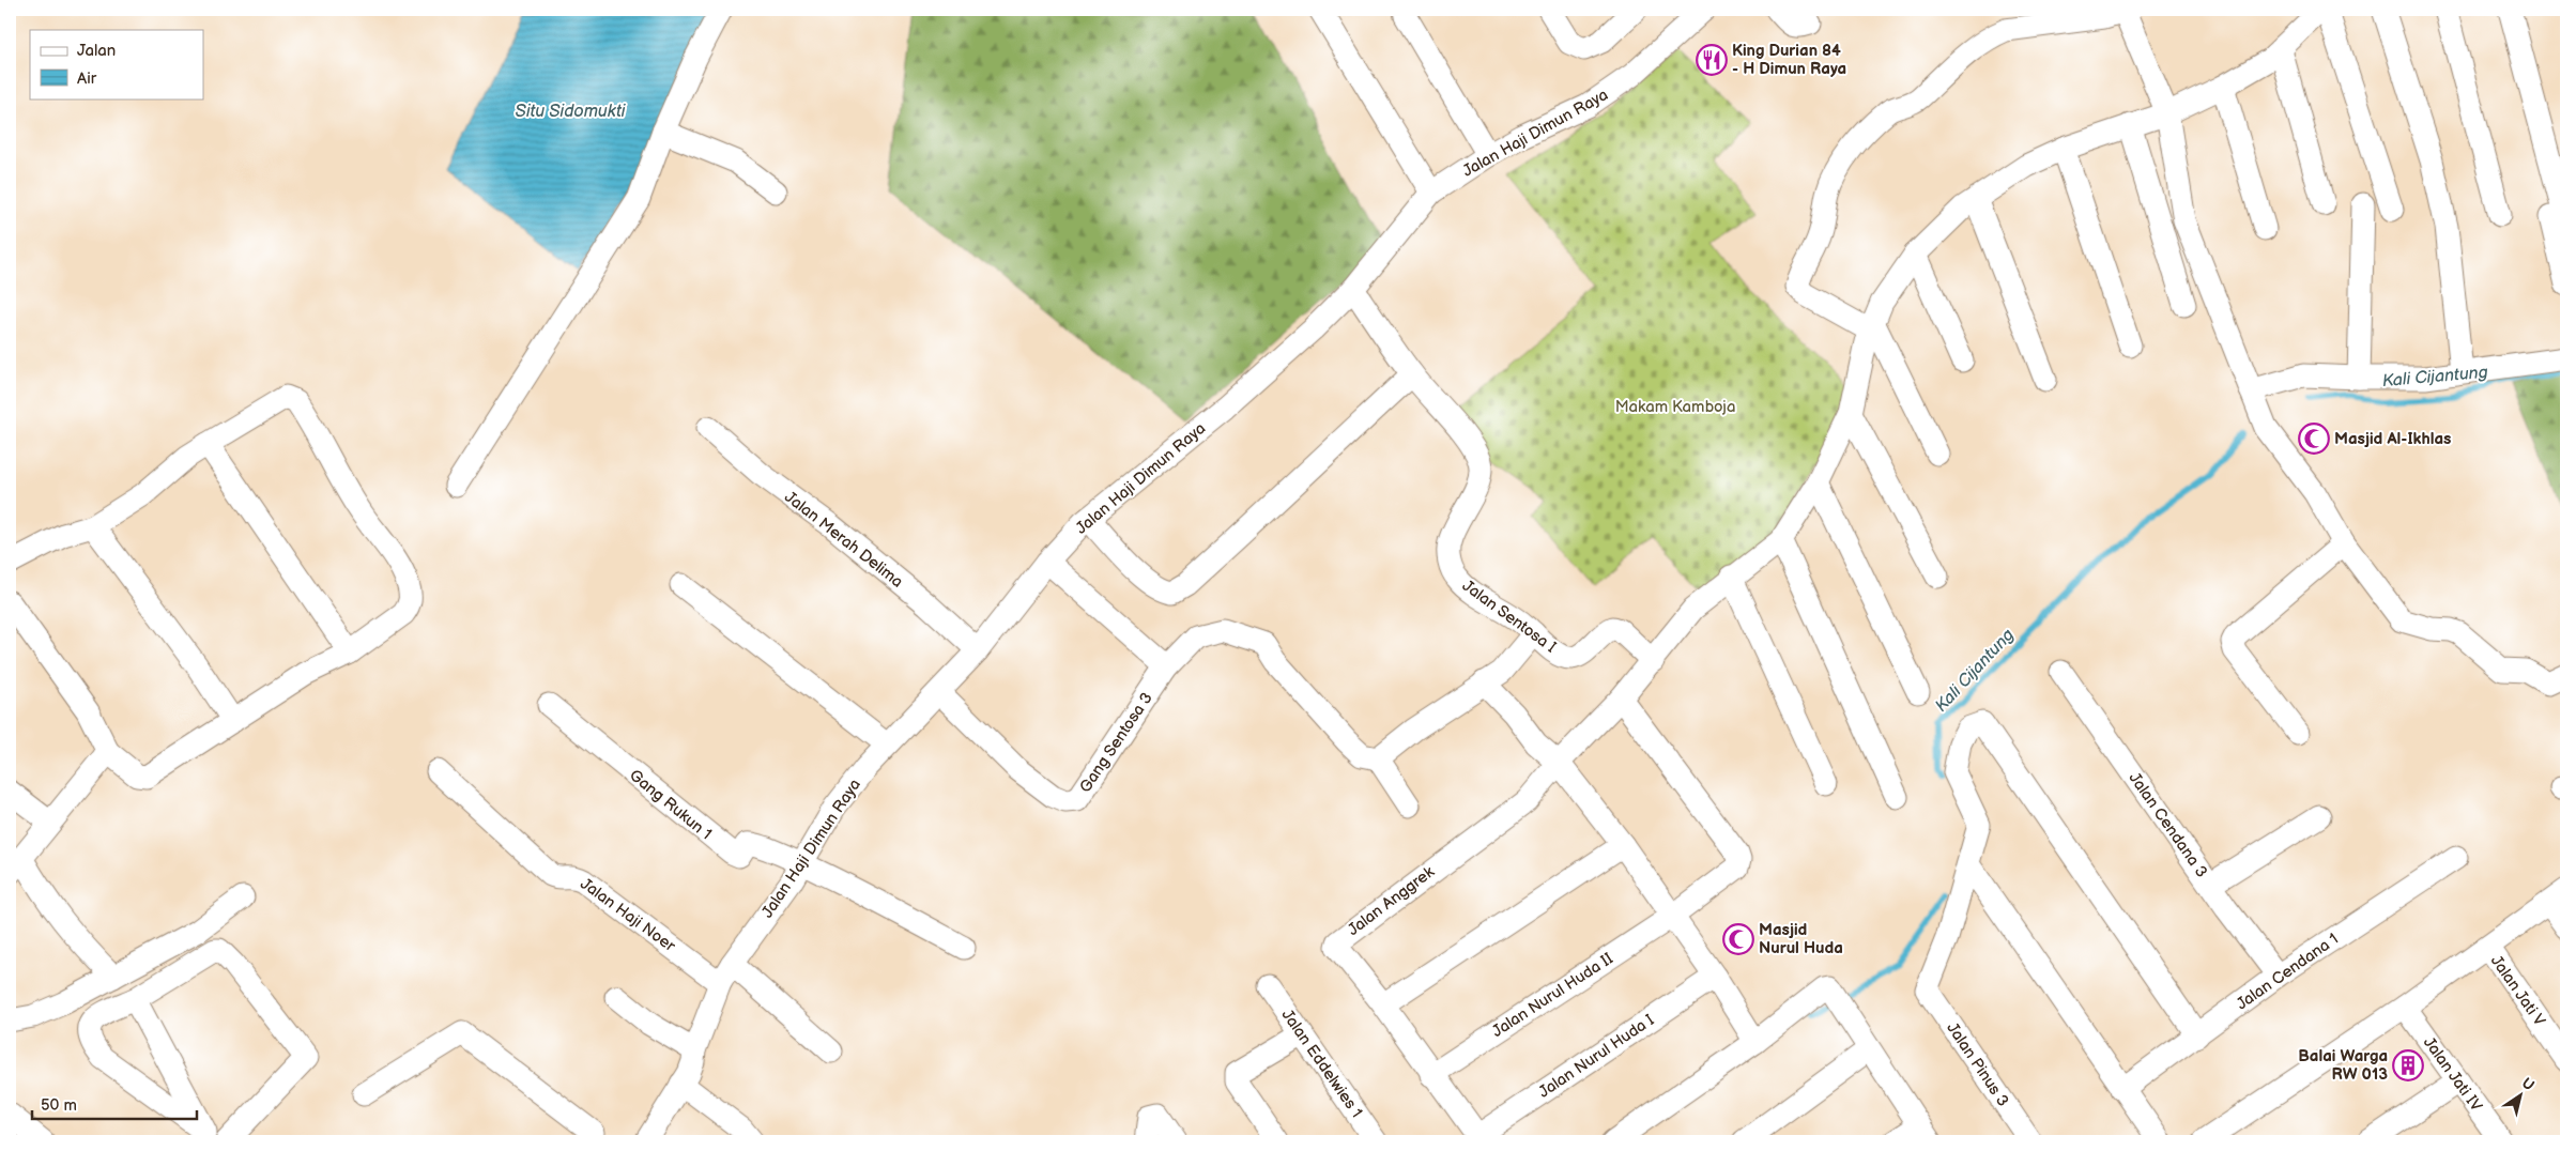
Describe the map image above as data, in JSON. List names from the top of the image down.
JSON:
{
  "streets": {
    "street": [
      "Jalan Haji Dimun Raya",
      "Jalan Merah Delima",
      "Jalan Sentosa I",
      "Gang Sentosa 3",
      "Gang Rukun 1",
      "Jalan Cendana 3",
      "Jalan Anggrek",
      "Jalan Haji Noer",
      "Jalan Cendana 1",
      "Jalan Jati V",
      "Jalan Nurul Huda II",
      "Jalan Nurul Huda I",
      "Jalan Eddelwies 1",
      "Jalan Pinus 3",
      "Jalan Jati IV"
    ]
  },
  "crossings": [
    ["Jalan Haji Dimun Raya", "Jalan Merah Delima"],
    ["Jalan Haji Dimun Raya", "Jalan Sentosa I"],
    ["Jalan Haji Dimun Raya", "Gang Sentosa 3"],
    ["Jalan Haji Dimun Raya", "Gang Rukun 1"],
    ["Jalan Haji Dimun Raya", "Jalan Haji Noer"],
    ["Jalan Cendana 3", "Jalan Cendana 1"],
    ["Jalan Anggrek", "Jalan Nurul Huda II"],
    ["Jalan Anggrek", "Jalan Nurul Huda I"]
  ],
  "water": ["Situ Sidomukti", "Kali Cijantung"],
  "parks": ["Makam Kamboja"],
  "places": {
    "restaurant": ["King Durian 84 - H Dimun Raya"],
    "mosque": ["Masjid Al-Ikhlas", "Masjid Nurul Huda"],
    "building": ["Balai Warga RW 013"]
  },
  "legend": ["Jalan", "Air"],
  "scale_bar": "50 m",
  "north": "top right"
}
